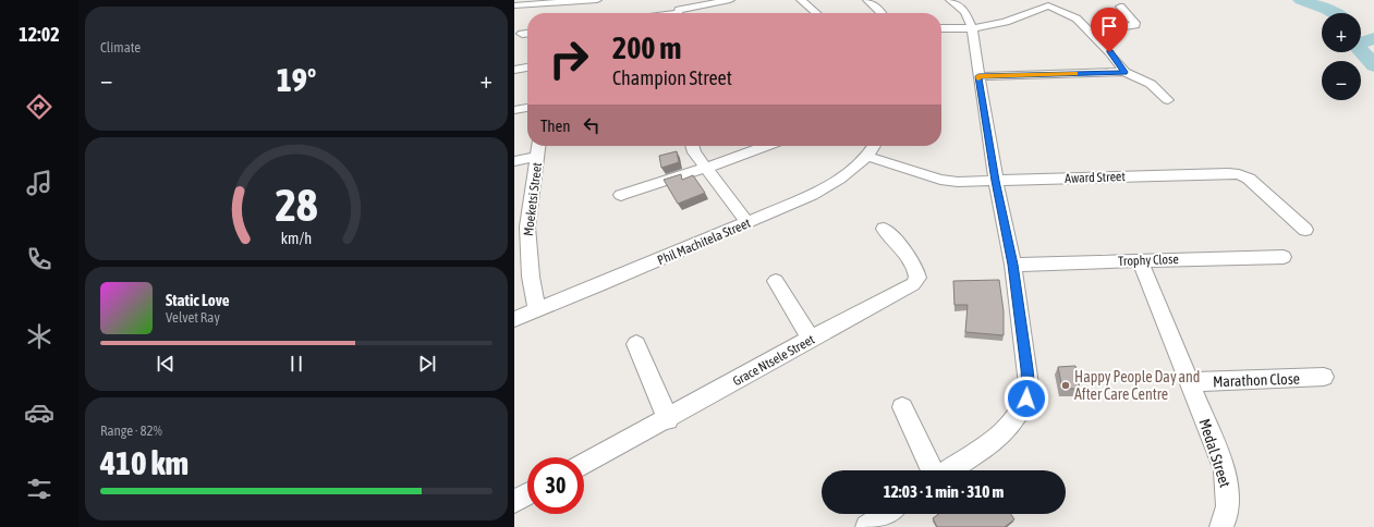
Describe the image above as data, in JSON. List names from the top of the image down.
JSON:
{
  "streets": {
    "street": [
      "Award Street",
      "Moeketsi Street",
      "Phil Machitela Street",
      "Trophy Close",
      "Grace Ntsele Street",
      "Marathon Close",
      "Medal Street"
    ]
  },
  "crossings": [
    ["Award Street", "Phil Machitela Street"],
    ["Moeketsi Street", "Phil Machitela Street"],
    ["Trophy Close", "Medal Street"],
    ["Marathon Close", "Medal Street"]
  ],
  "places": ["Happy People Day and After Care Centre"],
  "page": {
    "tabs": "12:02",
    "tile": [
      "Climate",
      ["Range · 82%", "410 km"]
    ],
    "map_buttons": ["+", "−"],
    "turn": ["200 m", "Champion Street"],
    "heat": ["−", "19°", "+"],
    "then": "Then",
    "song": ["Static Love", "Velvet Ray"],
    "limit": "30",
    "trip": "12:03 · 1 min · 310 m",
    "gauge": ["28", "km/h"]
  }
}
